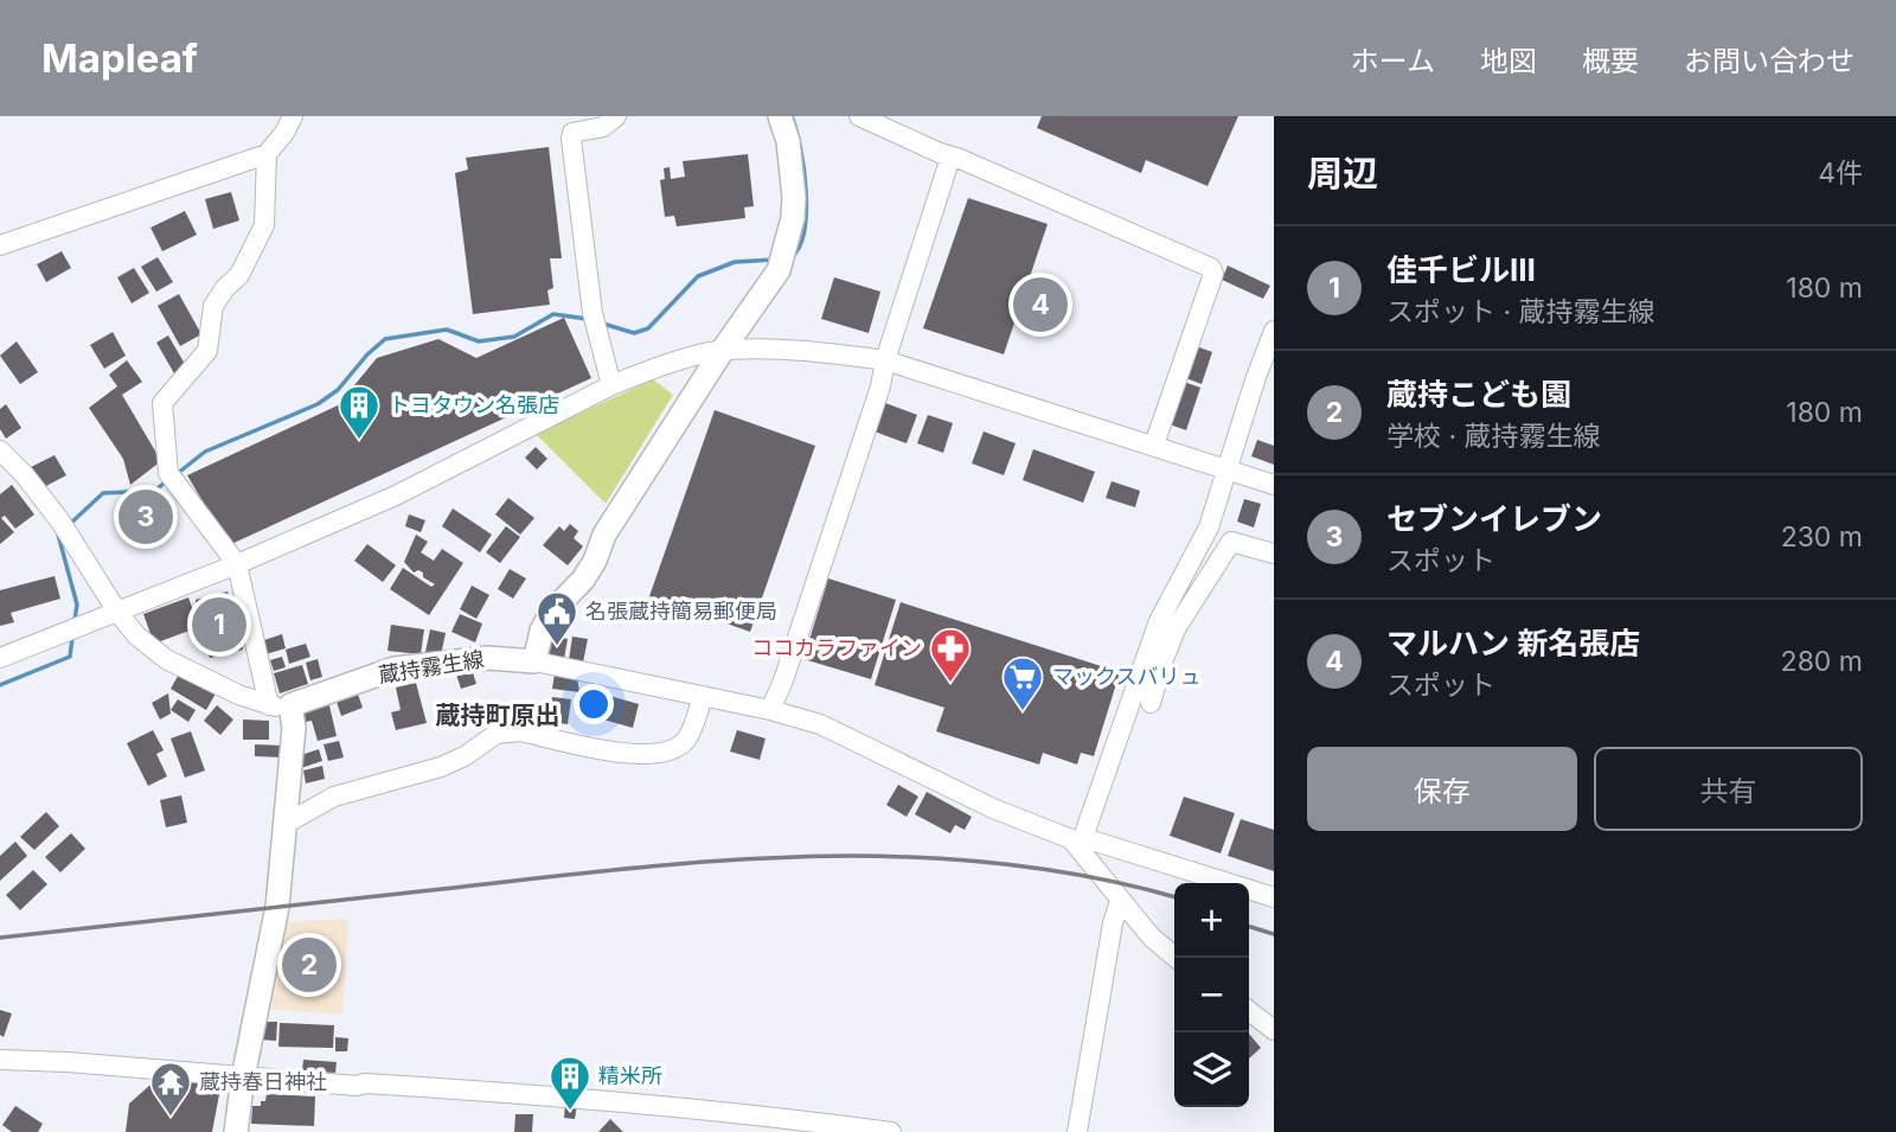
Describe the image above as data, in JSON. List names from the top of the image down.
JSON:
{
  "streets": {
    "main road": ["蔵持霧生線"]
  },
  "districts": ["蔵持町原出"],
  "places": {
    "building": ["トヨタウン名張店", "精米所"],
    "public building": ["名張蔵持簡易郵便局"],
    "pharmacy": ["ココカラファイン"],
    "supermarket": ["マックスバリュ"],
    "temple": ["蔵持春日神社"]
  },
  "page": {
    "header": "Mapleaf",
    "nav": [
      "ホーム",
      "地図",
      "概要",
      "お問い合わせ"
    ],
    "heading": ["周辺", "4件"],
    "list": [
      {
        "mark": "1",
        "name": "佳千ビルⅢ",
        "note": "スポット · 蔵持霧生線",
        "value": "180 m"
      },
      {
        "mark": "2",
        "name": "蔵持こども園",
        "note": "学校 · 蔵持霧生線",
        "value": "180 m"
      },
      {
        "mark": "3",
        "name": "セブンイレブン",
        "note": "スポット",
        "value": "230 m"
      },
      {
        "mark": "4",
        "name": "マルハン 新名張店",
        "note": "スポット",
        "value": "280 m"
      }
    ],
    "pins": [
      "4",
      "3",
      "1",
      "2"
    ],
    "buttons": ["保存", "共有"],
    "map_buttons": ["+", "−"]
  }
}
